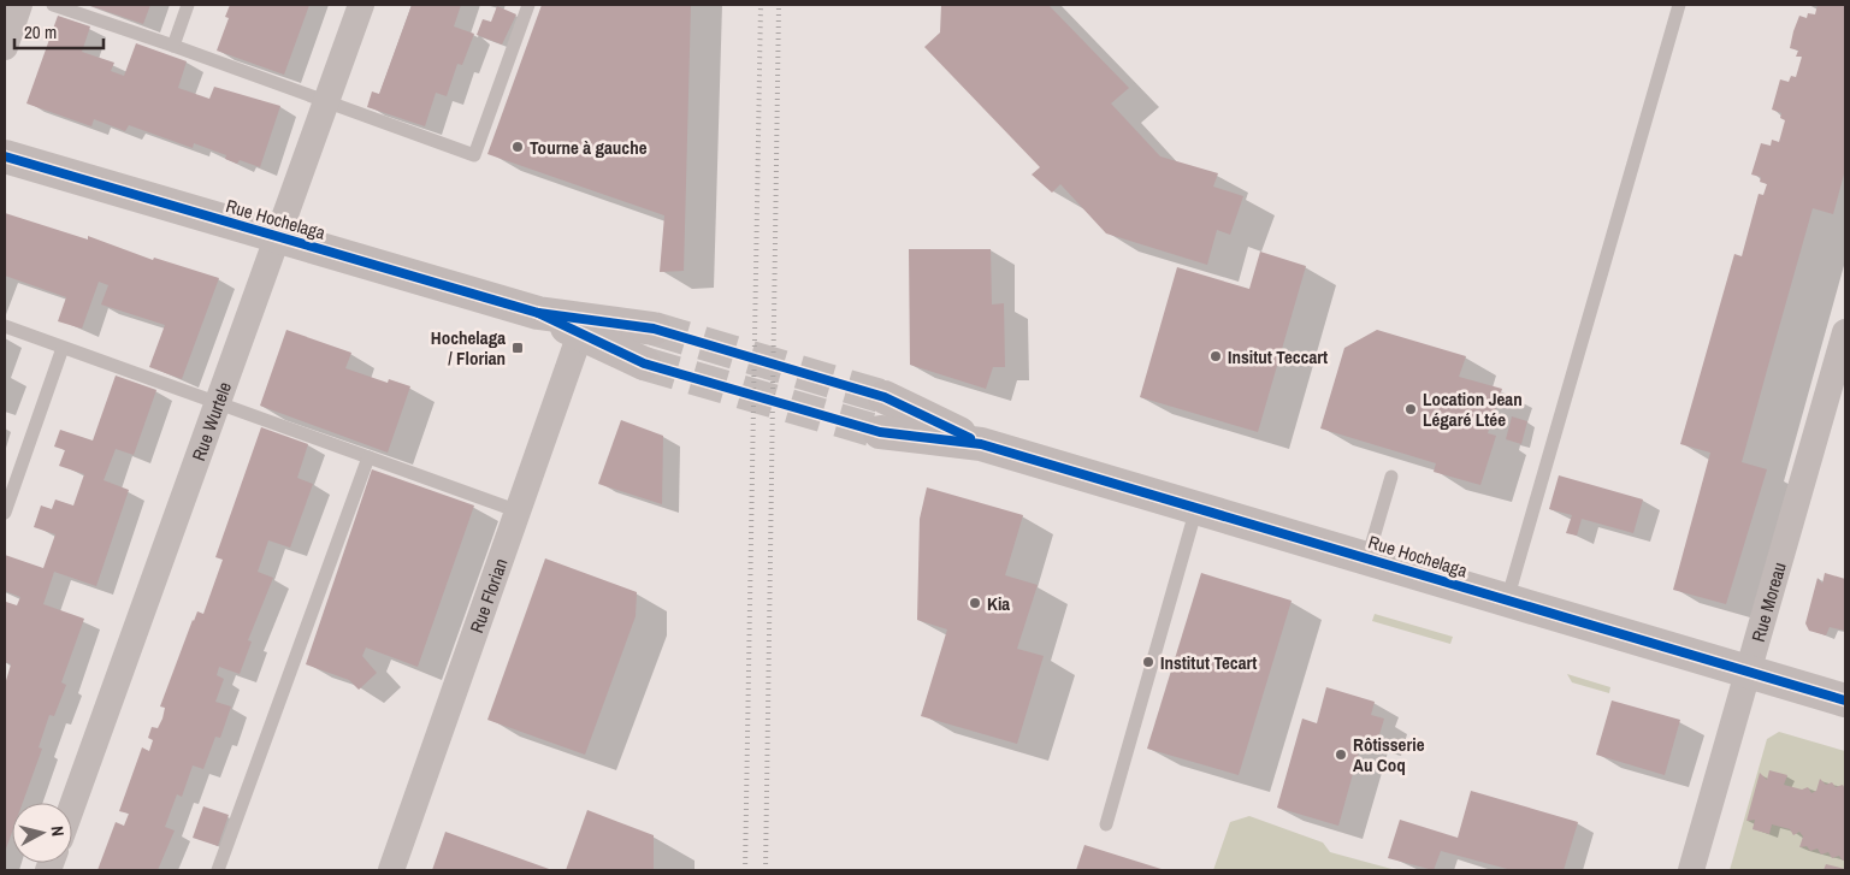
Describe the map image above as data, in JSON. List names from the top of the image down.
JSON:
{
  "streets": {
    "street": [
      "Rue Hochelaga",
      "Rue Wurtele",
      "Rue Florian",
      "Rue Moreau"
    ]
  },
  "crossings": [
    ["Rue Hochelaga", "Rue Wurtele"],
    ["Rue Hochelaga", "Rue Florian"],
    ["Rue Hochelaga", "Rue Moreau"]
  ],
  "places": {
    "other": [
      "Tourne à gauche",
      "Insitut Teccart",
      "Location Jean Légaré Ltée",
      "Kia",
      "Institut Tecart",
      "Rôtisserie Au Coq"
    ],
    "transit": ["Hochelaga / Florian"]
  },
  "scale_bar": "20 m",
  "north": "right"
}
